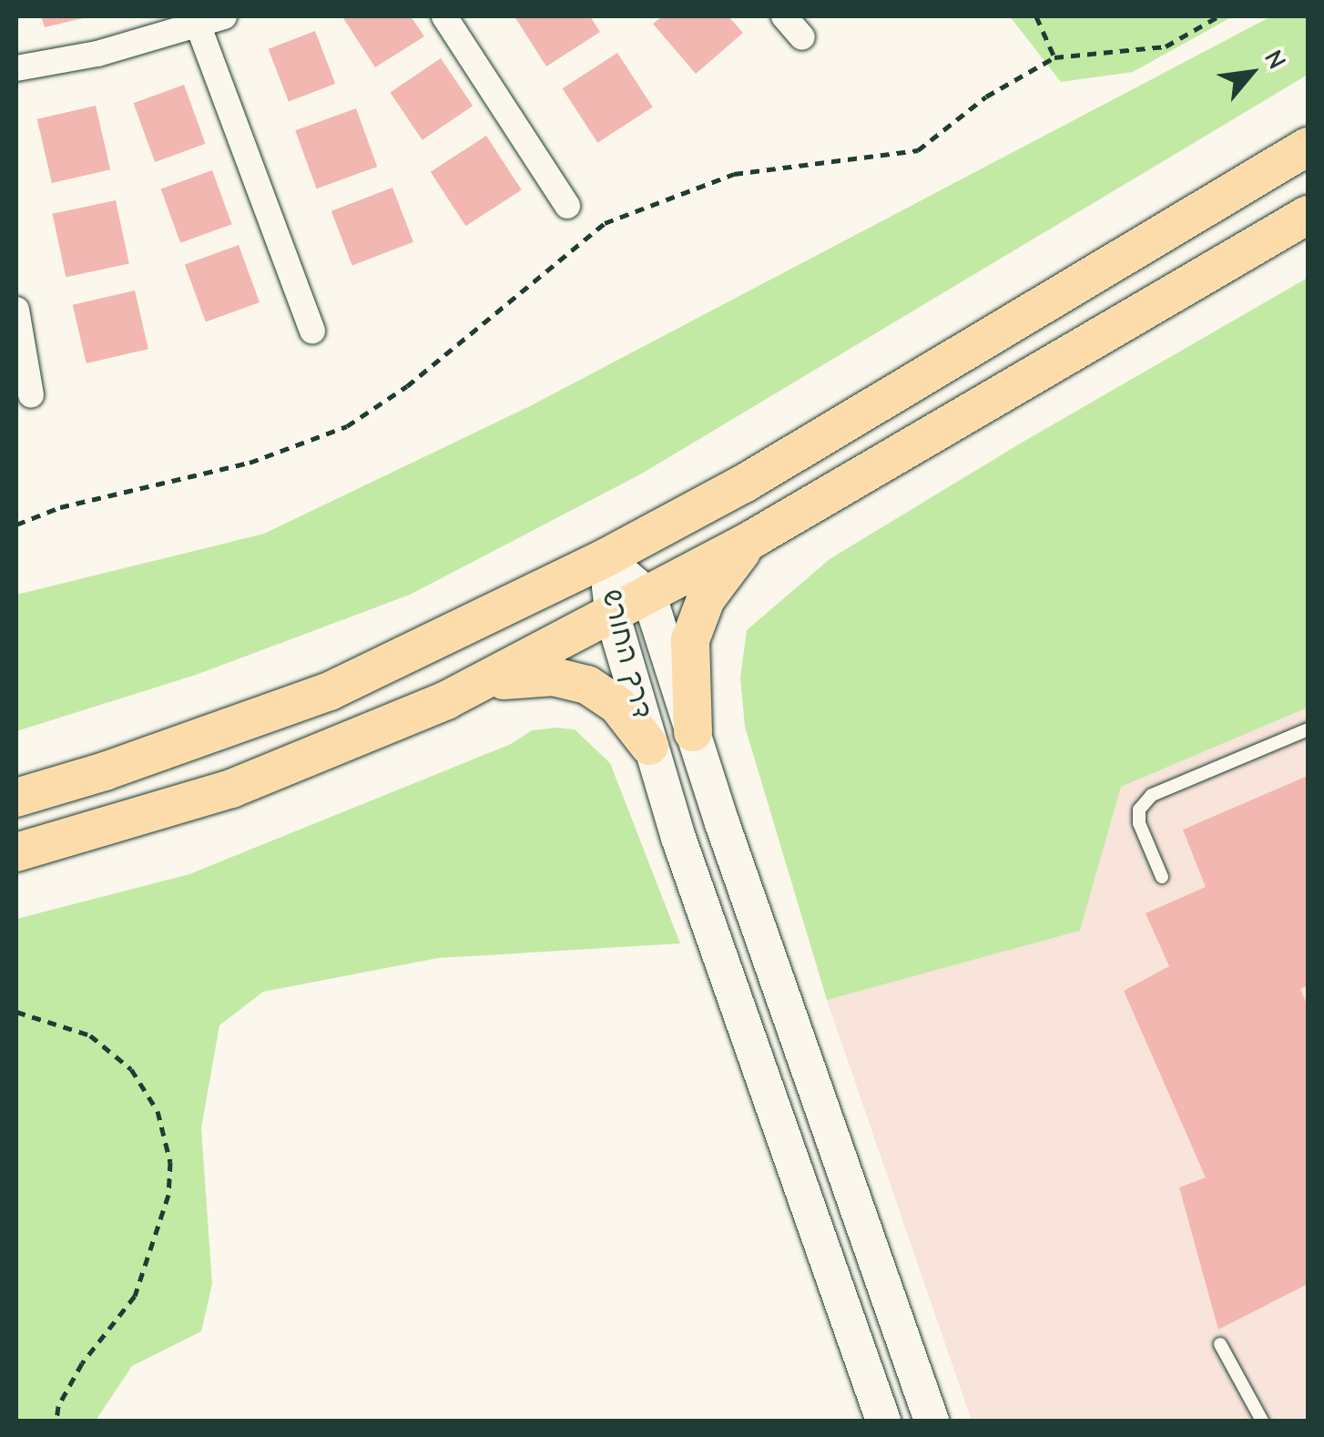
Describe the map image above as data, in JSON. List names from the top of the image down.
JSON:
{
  "streets": {
    "street": ["דרך החורש"]
  },
  "north": "top right"
}
